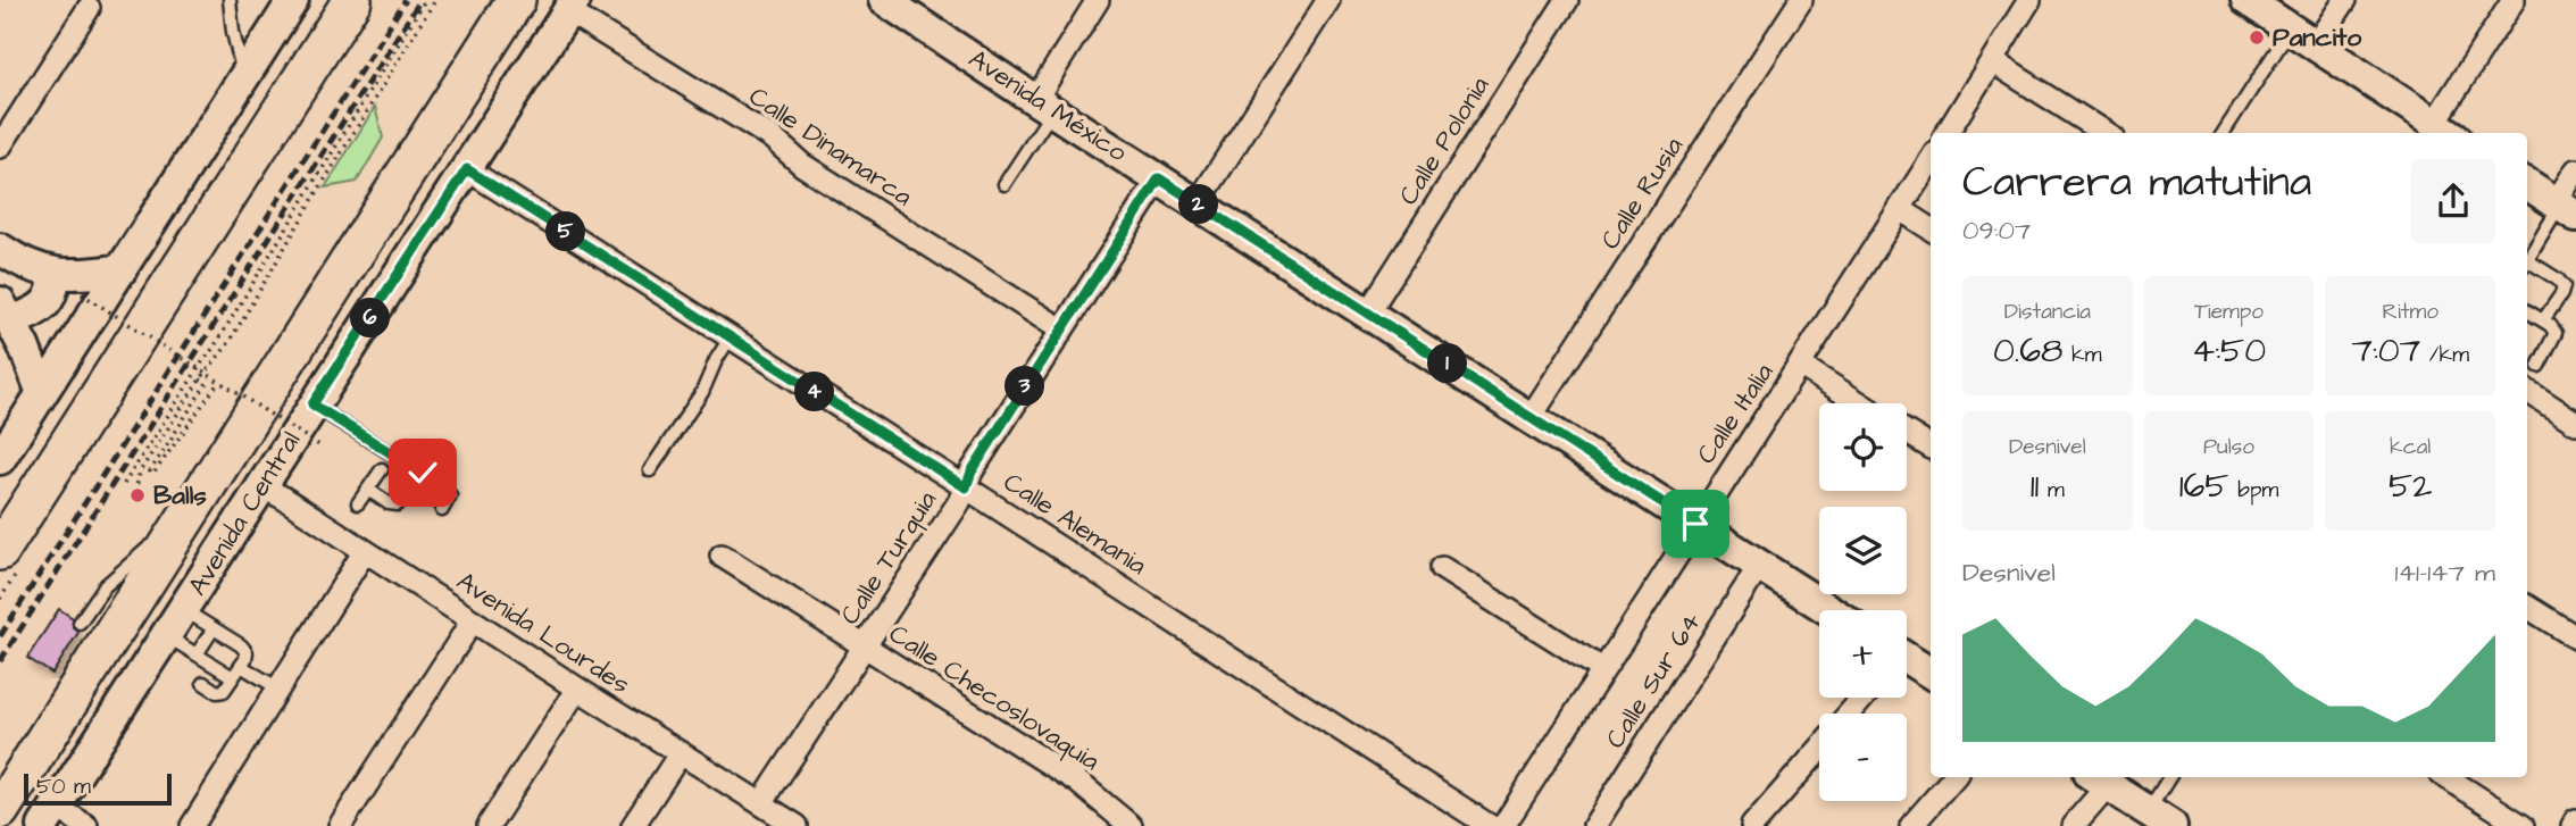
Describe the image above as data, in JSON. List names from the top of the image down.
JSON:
{
  "streets": {
    "highway": ["Avenida Central"],
    "street": [
      "Avenida México",
      "Calle Polonia",
      "Calle Dinamarca",
      "Calle Rusia",
      "Calle Italia",
      "Calle Alemania",
      "Calle Turquia",
      "Avenida Lourdes",
      "Calle Sur 64",
      "Calle Checoslovaquia"
    ]
  },
  "crossings": [
    ["Avenida México", "Calle Polonia"],
    ["Avenida México", "Calle Rusia"],
    ["Avenida México", "Calle Italia"],
    ["Avenida México", "Calle Turquia"],
    ["Avenida México", "Calle Sur 64"],
    ["Calle Dinamarca", "Avenida Central"],
    ["Calle Dinamarca", "Calle Turquia"],
    ["Avenida Central", "Calle Alemania"],
    ["Avenida Central", "Avenida Lourdes"],
    ["Calle Alemania", "Calle Turquia"],
    ["Calle Turquia", "Avenida Lourdes"],
    ["Calle Turquia", "Calle Checoslovaquia"]
  ],
  "places": ["Pancito", "Balls"],
  "scale_bar": "50 m",
  "page": {
    "heading": ["Carrera matutina", "09:07"],
    "pins": [
      "2",
      "5",
      "6",
      "1",
      "3",
      "4"
    ],
    "stats": [
      ["Distancia", "0.68 km"],
      ["Tiempo", "4:50"],
      ["Ritmo", "7:07 /km"],
      ["Desnivel", "11 m"],
      ["Pulso", "165 bpm"],
      ["kcal", "52"]
    ],
    "map_buttons": ["+", "−"],
    "chart": ["Desnivel", "141–147 m"],
    "scale": "50 m"
  }
}
